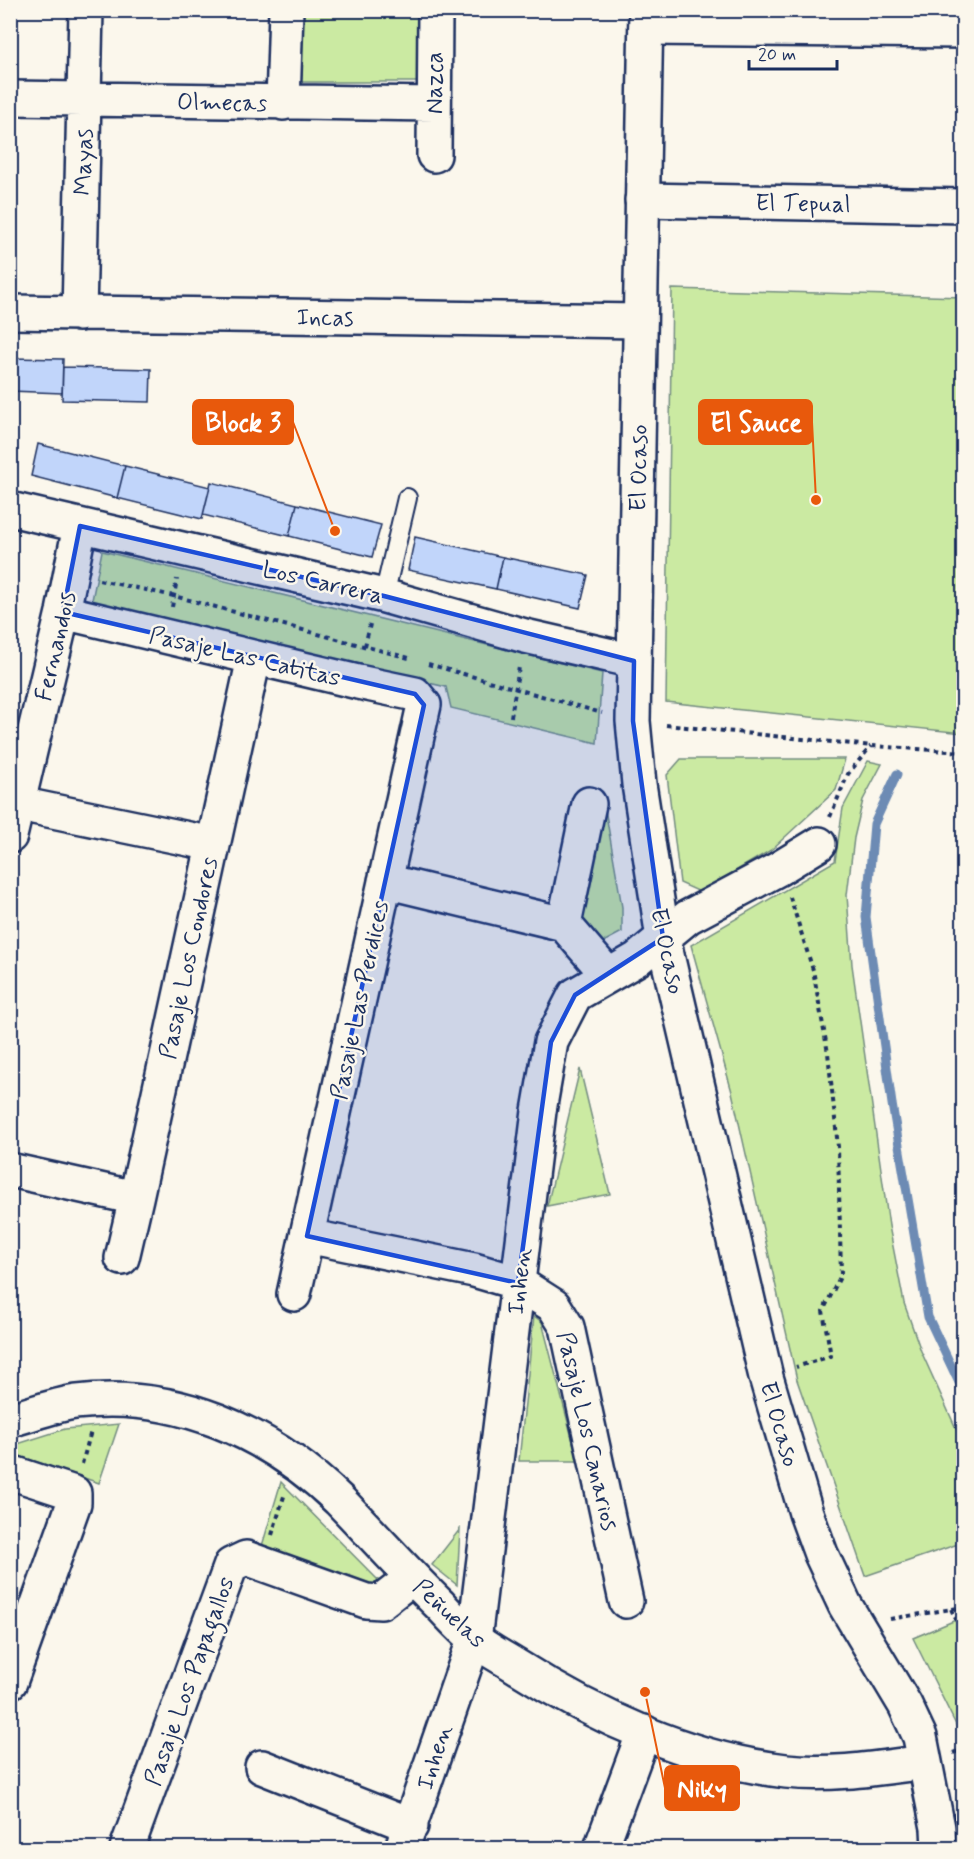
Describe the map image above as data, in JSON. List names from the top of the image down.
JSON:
{
  "streets": {
    "street": [
      "Nazca",
      "Olmecas",
      "Mayas",
      "El Tepual",
      "Incas",
      "El Ocaso",
      "Los Carrera",
      "Fernandois",
      "Pasaje Las Catitas",
      "Pasaje Los Condores",
      "Pasaje Las Perdices",
      "Inhen",
      "Pasaje Los Canarios",
      "Peñuelas",
      "Pasaje Los Papagallos"
    ]
  },
  "crossings": [
    ["Nazca", "Olmecas"],
    ["Olmecas", "Mayas"],
    ["Mayas", "Incas"],
    ["El Tepual", "El Ocaso"],
    ["Incas", "El Ocaso"],
    ["El Ocaso", "Los Carrera"],
    ["El Ocaso", "Inhen"],
    ["El Ocaso", "Peñuelas"],
    ["Los Carrera", "Fernandois"],
    ["Fernandois", "Pasaje Las Catitas"],
    ["Pasaje Las Catitas", "Pasaje Los Condores"],
    ["Pasaje Las Catitas", "Pasaje Las Perdices"],
    ["Pasaje Las Perdices", "Pasaje Los Canarios"],
    ["Inhen", "Pasaje Los Canarios"],
    ["Inhen", "Peñuelas"],
    ["Peñuelas", "Pasaje Los Papagallos"]
  ],
  "places": ["El Sauce", "Block 3", "Niky"],
  "scale_bar": "20 m"
}
